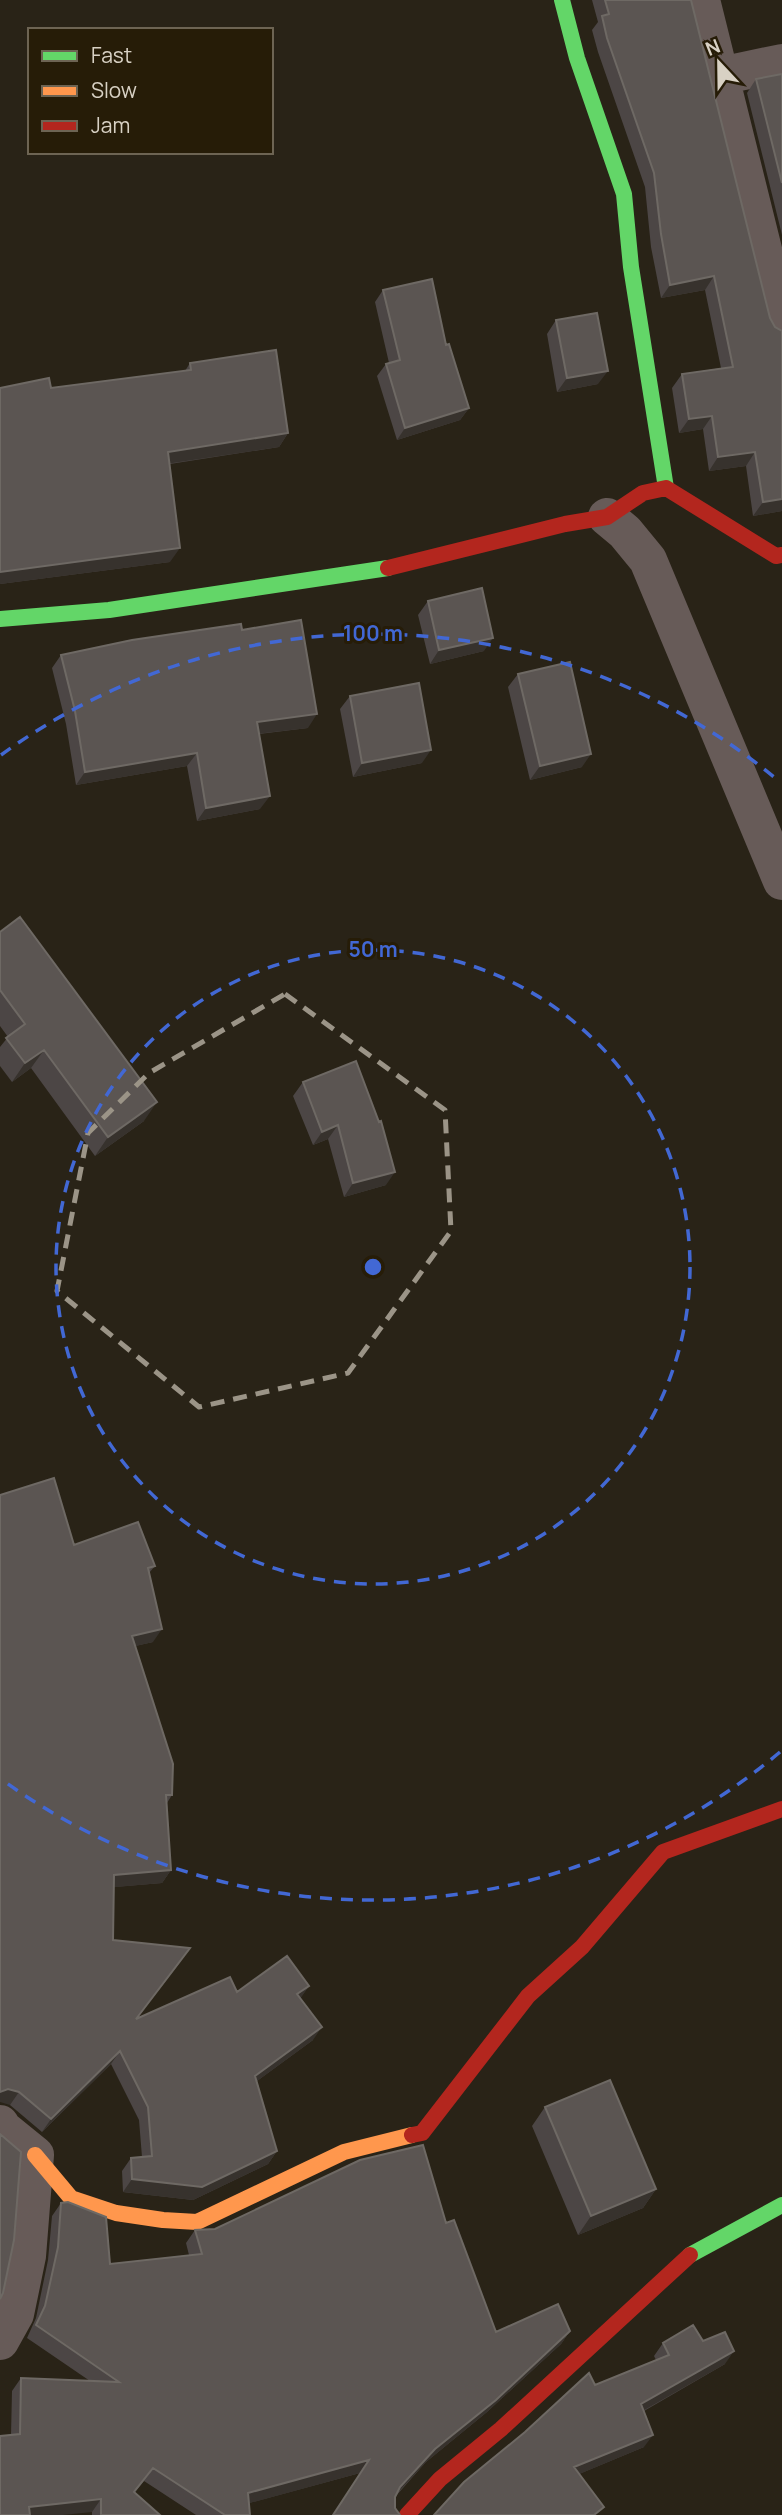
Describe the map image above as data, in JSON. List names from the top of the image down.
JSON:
{
  "legend": ["Fast", "Slow", "Jam"],
  "north": "top",
  "rings": ["100 m", "50 m"]
}
